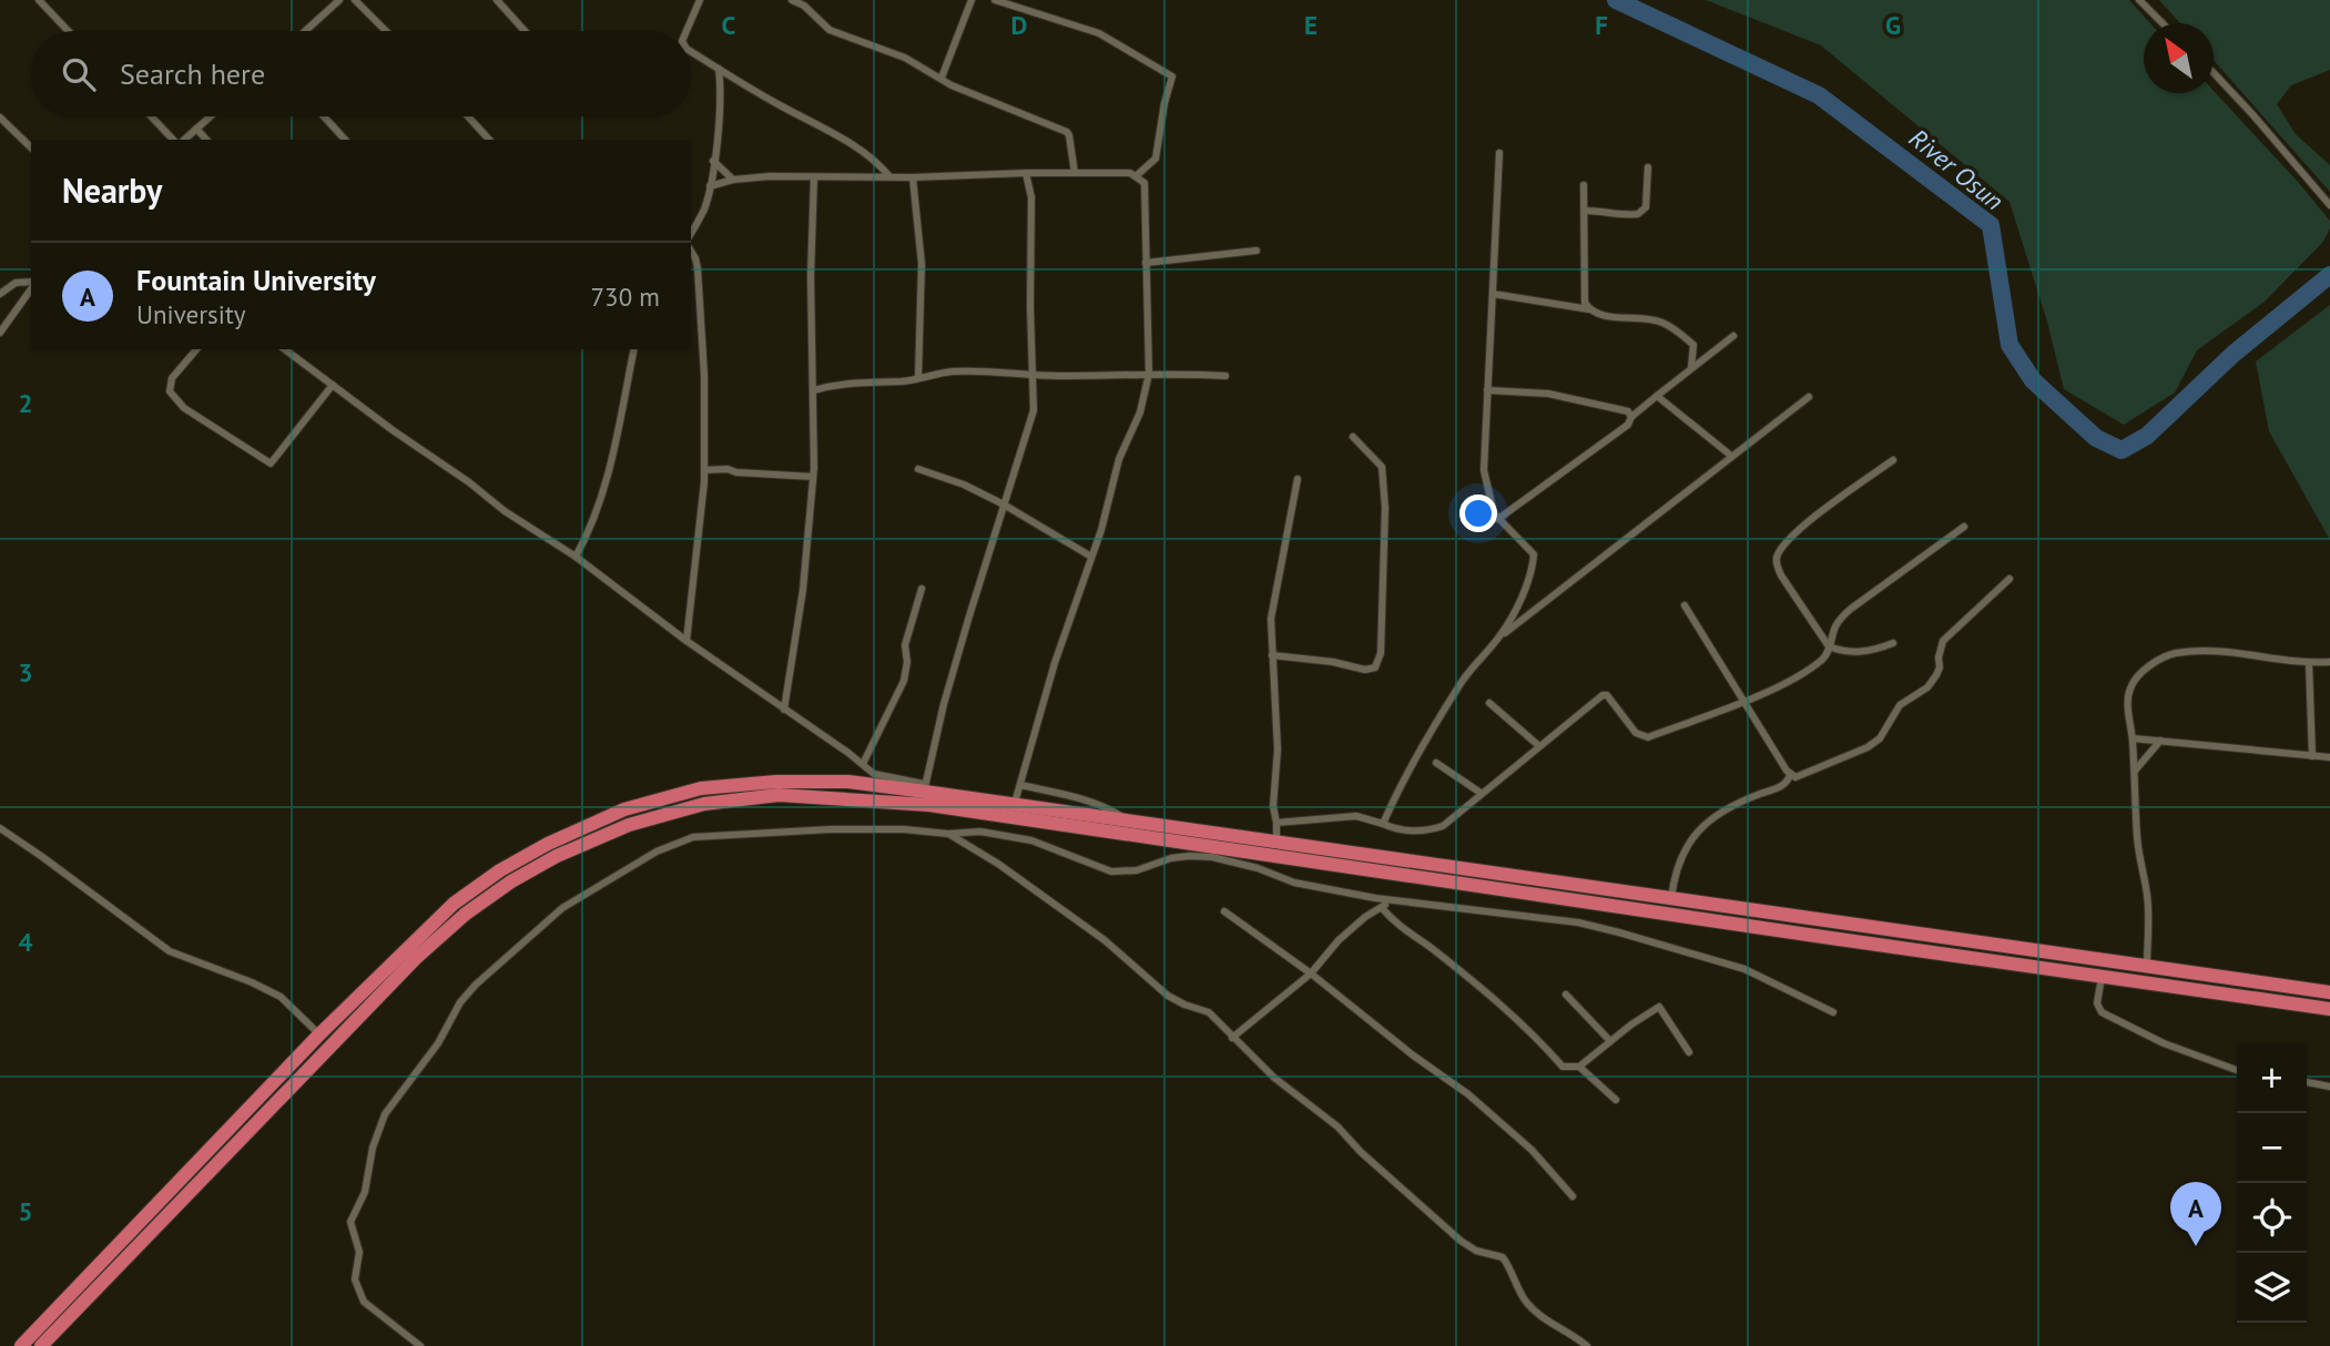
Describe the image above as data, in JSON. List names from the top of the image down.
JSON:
{
  "water": ["River Osun"],
  "north": "top left",
  "page": {
    "search": "Search here",
    "heading": "Nearby",
    "list": [
      {
        "mark": "A",
        "name": "Fountain University",
        "note": "University",
        "value": "730 m"
      }
    ],
    "map_buttons": ["+", "−"],
    "pins": "A"
  },
  "grid": {
    "columns": [
      "C",
      "D",
      "E",
      "F",
      "G"
    ],
    "rows": [
      "2",
      "3",
      "4",
      "5"
    ]
  }
}
